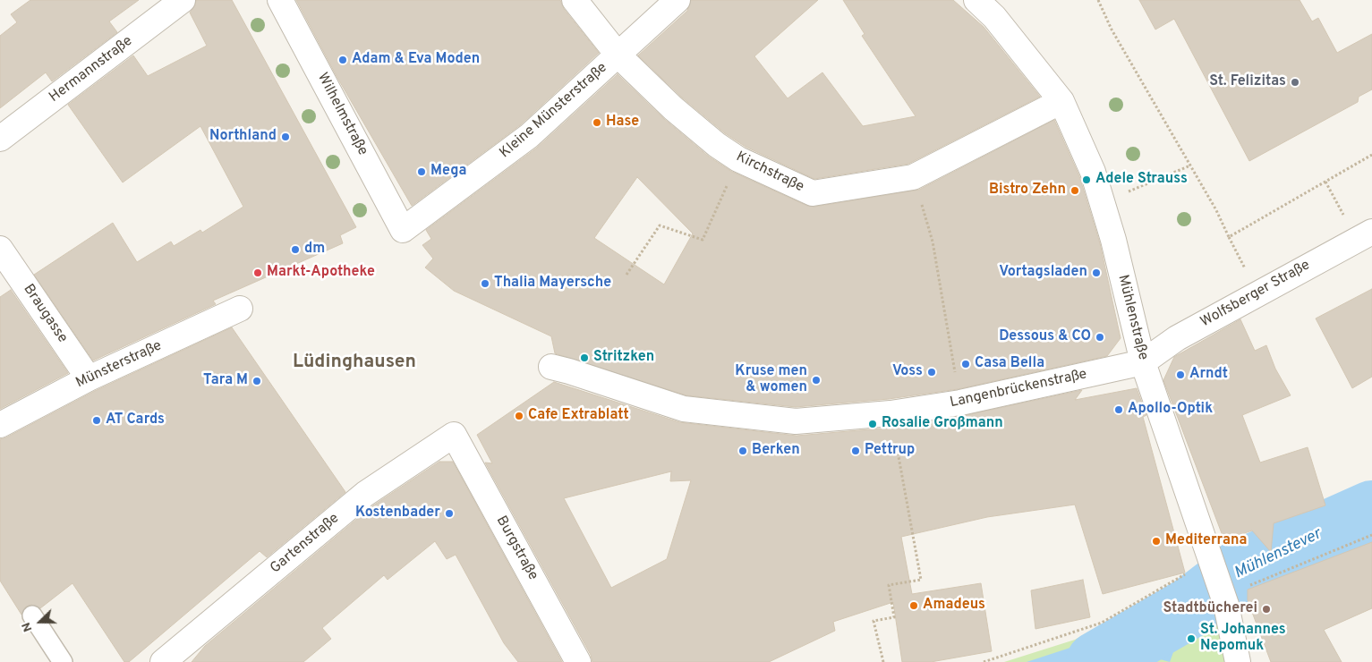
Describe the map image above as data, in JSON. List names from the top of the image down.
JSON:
{
  "streets": {
    "street": [
      "Hermannstraße",
      "Kleine Münsterstraße",
      "Wilhelmstraße",
      "Kirchstraße",
      "Wolfsberger Straße",
      "Braugasse",
      "Mühlenstraße",
      "Münsterstraße",
      "Langenbrückenstraße",
      "Gartenstraße",
      "Burgstraße"
    ]
  },
  "crossings": [
    ["Kleine Münsterstraße", "Wilhelmstraße"],
    ["Kleine Münsterstraße", "Kirchstraße"],
    ["Kirchstraße", "Mühlenstraße"],
    ["Wolfsberger Straße", "Mühlenstraße"],
    ["Wolfsberger Straße", "Langenbrückenstraße"],
    ["Braugasse", "Münsterstraße"],
    ["Mühlenstraße", "Langenbrückenstraße"],
    ["Gartenstraße", "Burgstraße"]
  ],
  "districts": ["Lüdinghausen"],
  "water": ["Mühlenstever"],
  "places": [
    "Adam & Eva Moden",
    "St. Felizitas",
    "Hase",
    "Northland",
    "Mega",
    "Adele Strauss",
    "Bistro Zehn",
    "dm",
    "Markt-Apotheke",
    "Vortagsladen",
    "Thalia Mayersche",
    "Dessous & CO",
    "Stritzken",
    "Casa Bella",
    "Voss",
    "Arndt",
    "Kruse men & women",
    "Tara M",
    "Apollo-Optik",
    "Cafe Extrablatt",
    "AT Cards",
    "Rosalie Großmann",
    "Berken",
    "Pettrup",
    "Kostenbader",
    "Mediterrana",
    "Amadeus",
    "Stadtbücherei",
    "St. Johannes Nepomuk"
  ],
  "north": "left"
}
